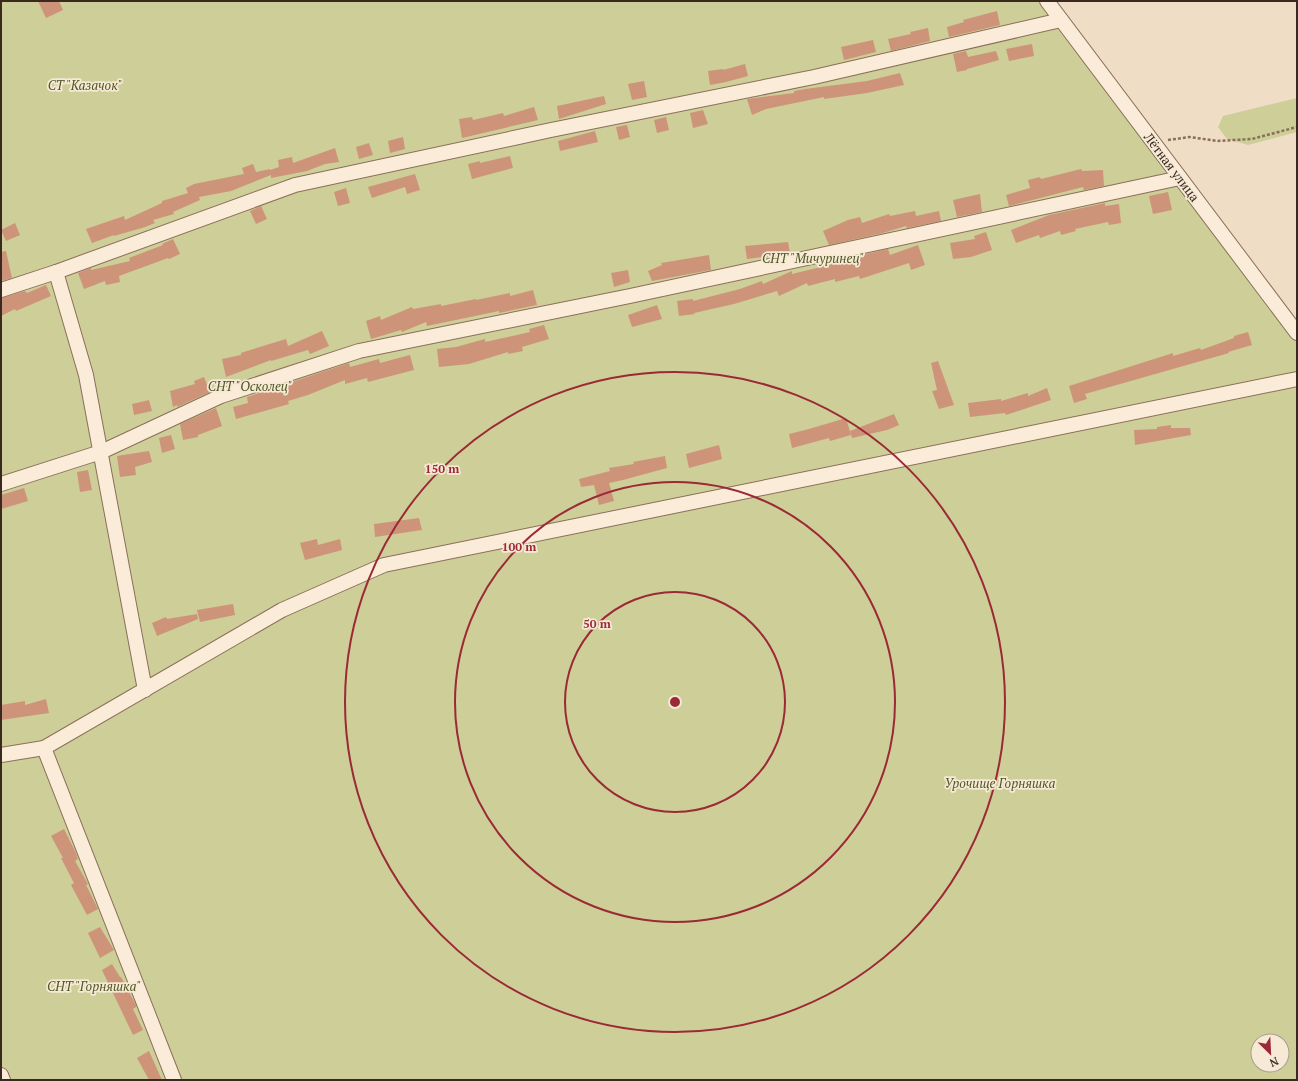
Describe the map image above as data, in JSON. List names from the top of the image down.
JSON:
{
  "streets": {
    "street": ["Лётная улица"]
  },
  "parks": [
    "СТ \"Казачок\"",
    "СНТ \"Мичуринец\"",
    "СНТ \"Осколец\"",
    "Урочище Горняшка",
    "СНТ \"Горняшка\""
  ],
  "north": "bottom right",
  "rings": ["150 m", "100 m", "50 m"]
}
